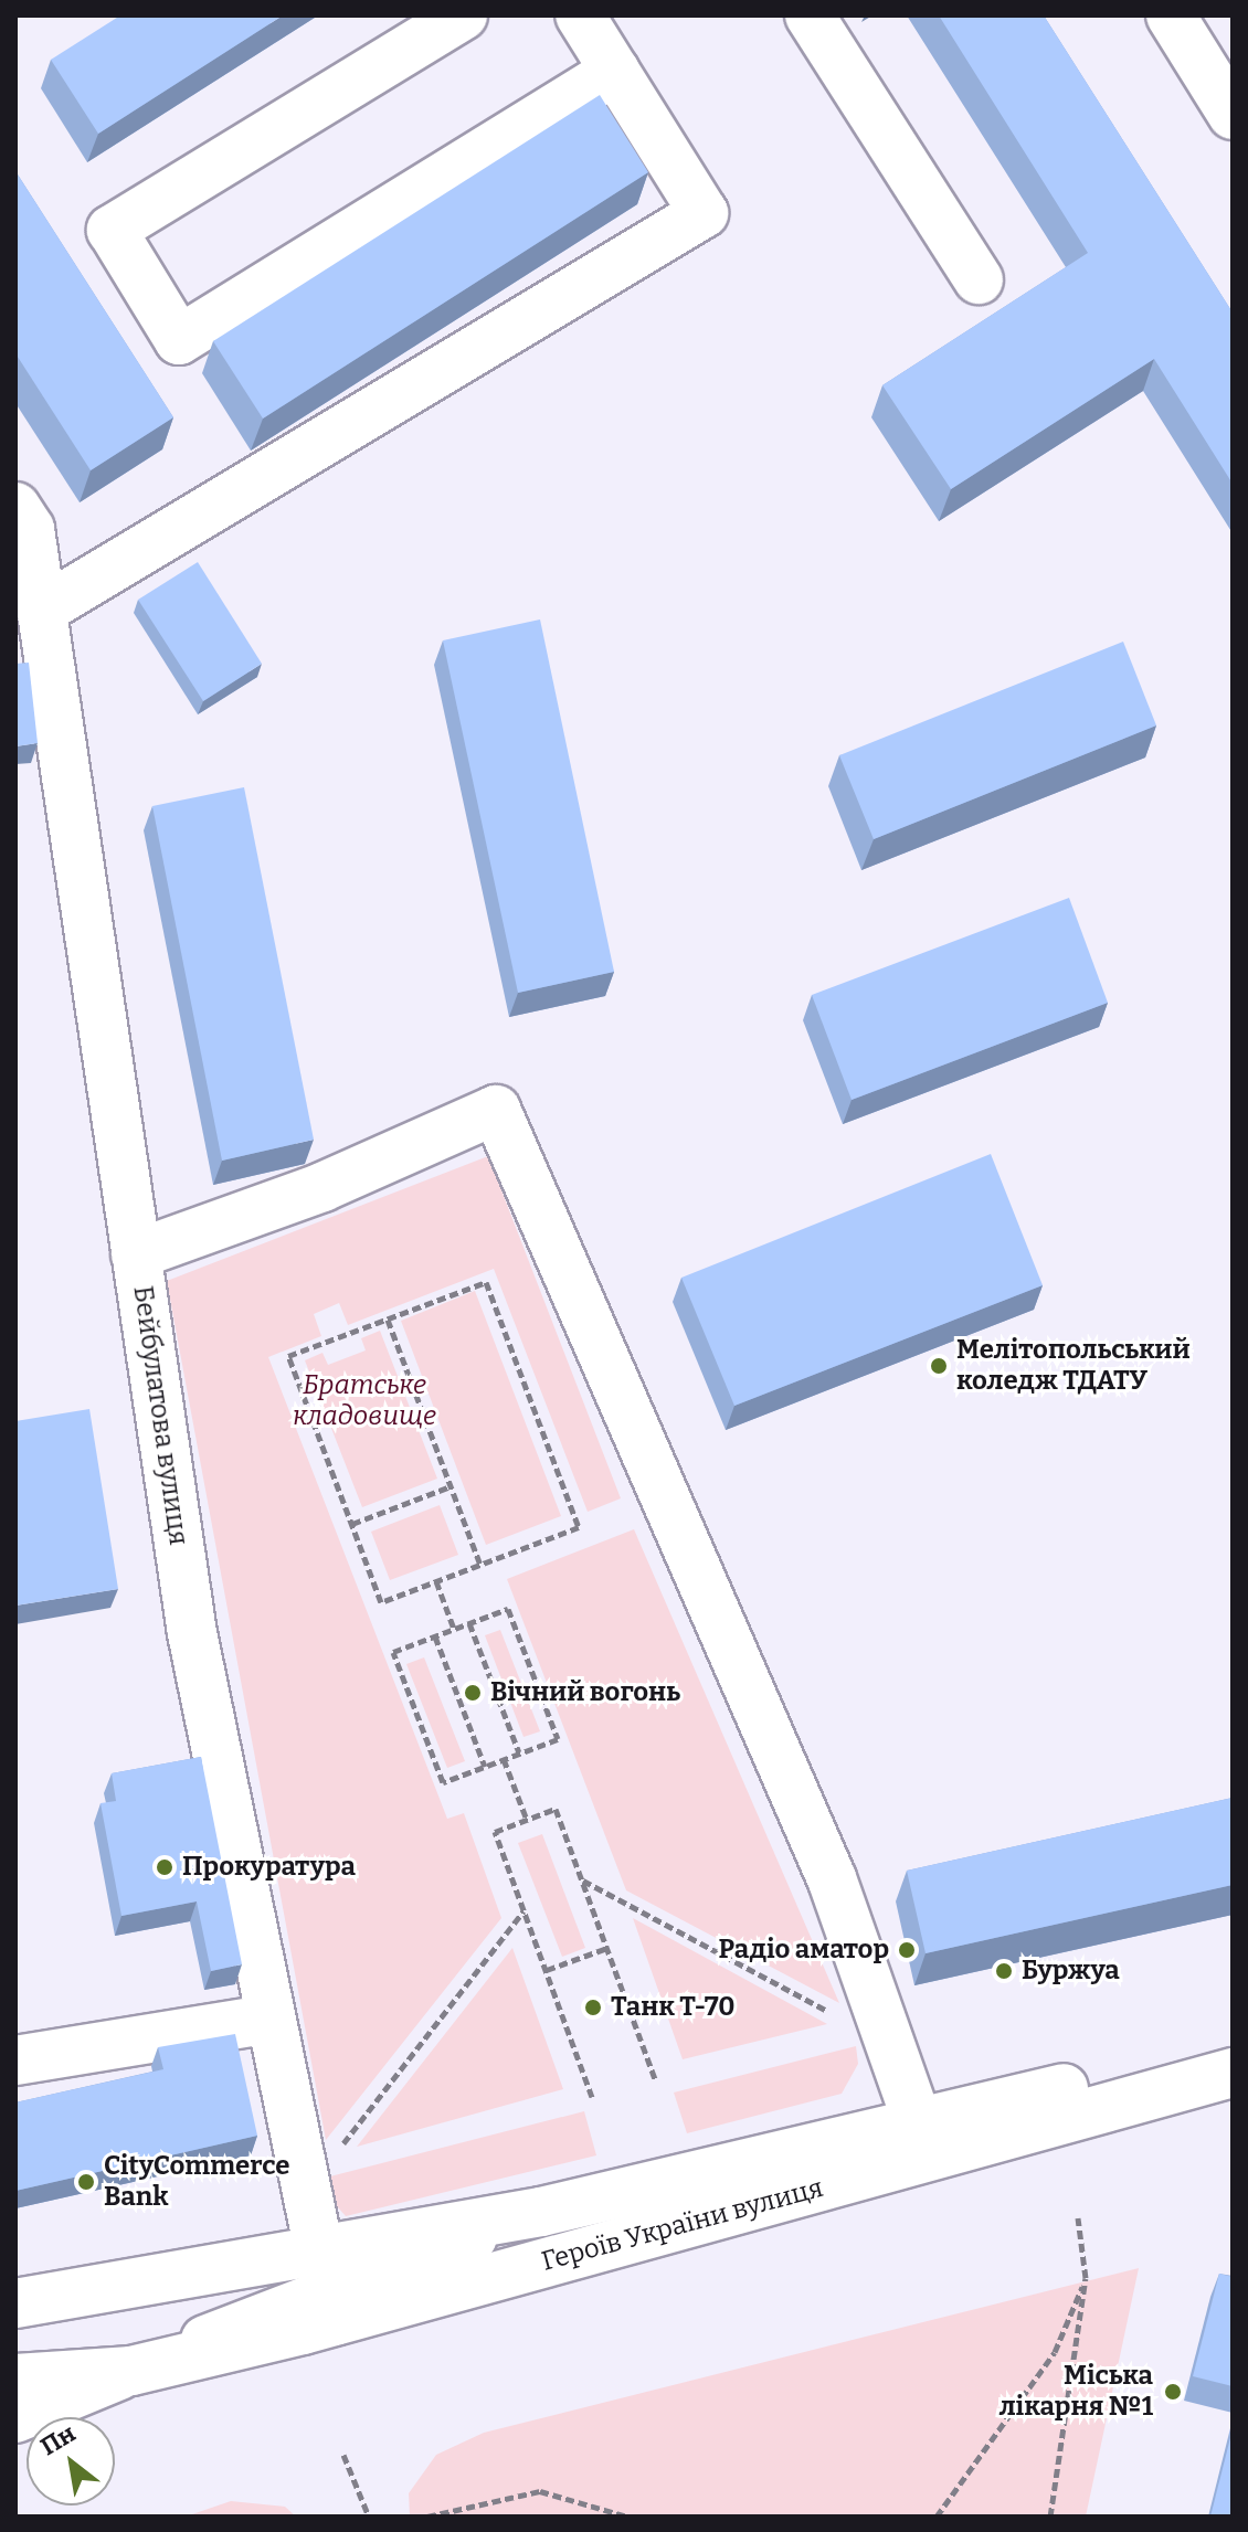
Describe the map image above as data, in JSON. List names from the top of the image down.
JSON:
{
  "streets": {
    "main road": ["Бейбулатова вулиця", "Героїв України вулиця"]
  },
  "crossings": [
    ["Бейбулатова вулиця", "Героїв України вулиця"]
  ],
  "parks": ["Братське кладовище"],
  "places": [
    "Мелітопольський коледж ТДАТУ",
    "Вічний вогонь",
    "Прокуратура",
    "Радіо аматор",
    "Буржуа",
    "Танк Т-70",
    "CityCommerce Bank",
    "Міська лікарня №1"
  ],
  "north": "top left"
}
